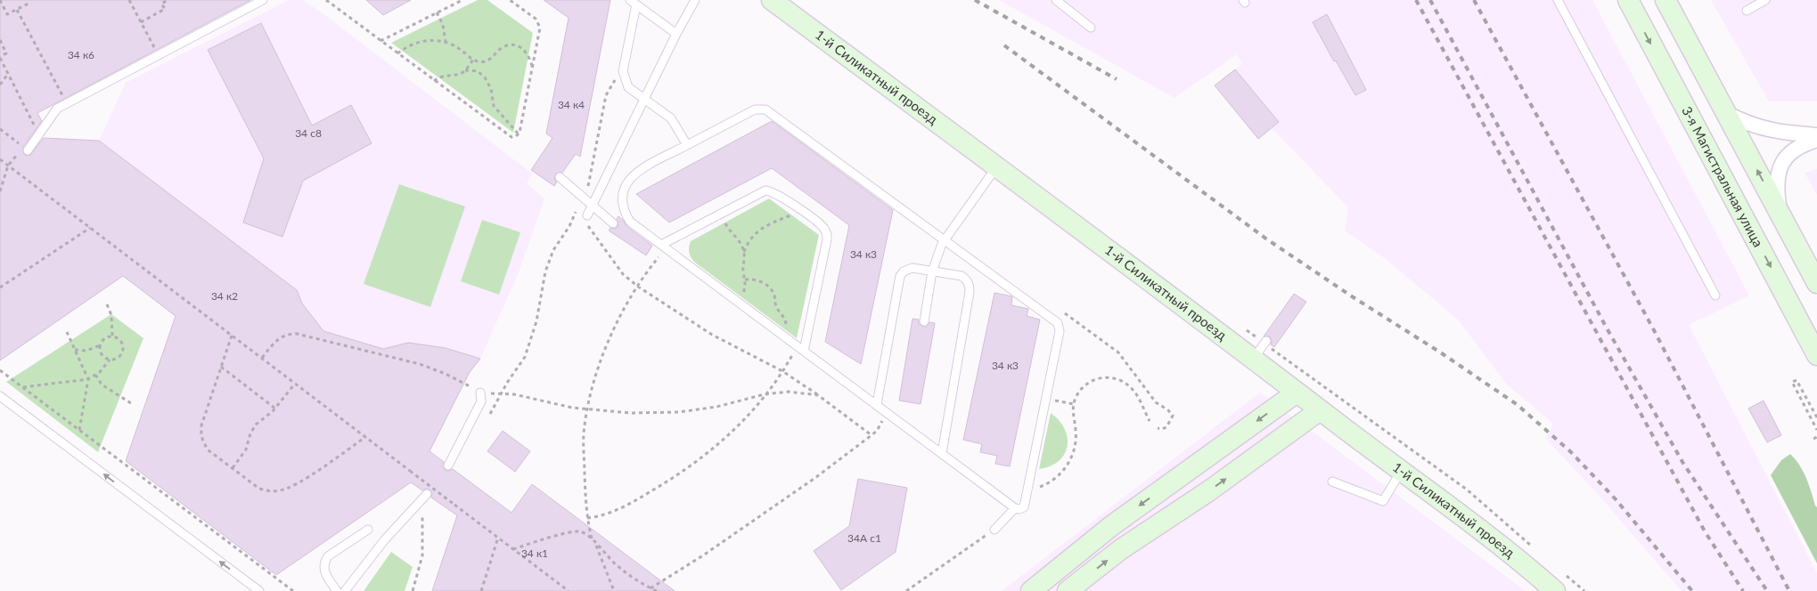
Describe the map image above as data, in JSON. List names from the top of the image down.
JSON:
{
  "streets": {
    "street": ["1-й Силикатный проезд", "3-я Магистральная улица"]
  },
  "house_numbers": [
    "34 к6",
    "34 к4",
    "34 с8",
    "34 к3",
    "34 к2",
    "34 к3",
    "34А с1",
    "34 к1"
  ]
}
